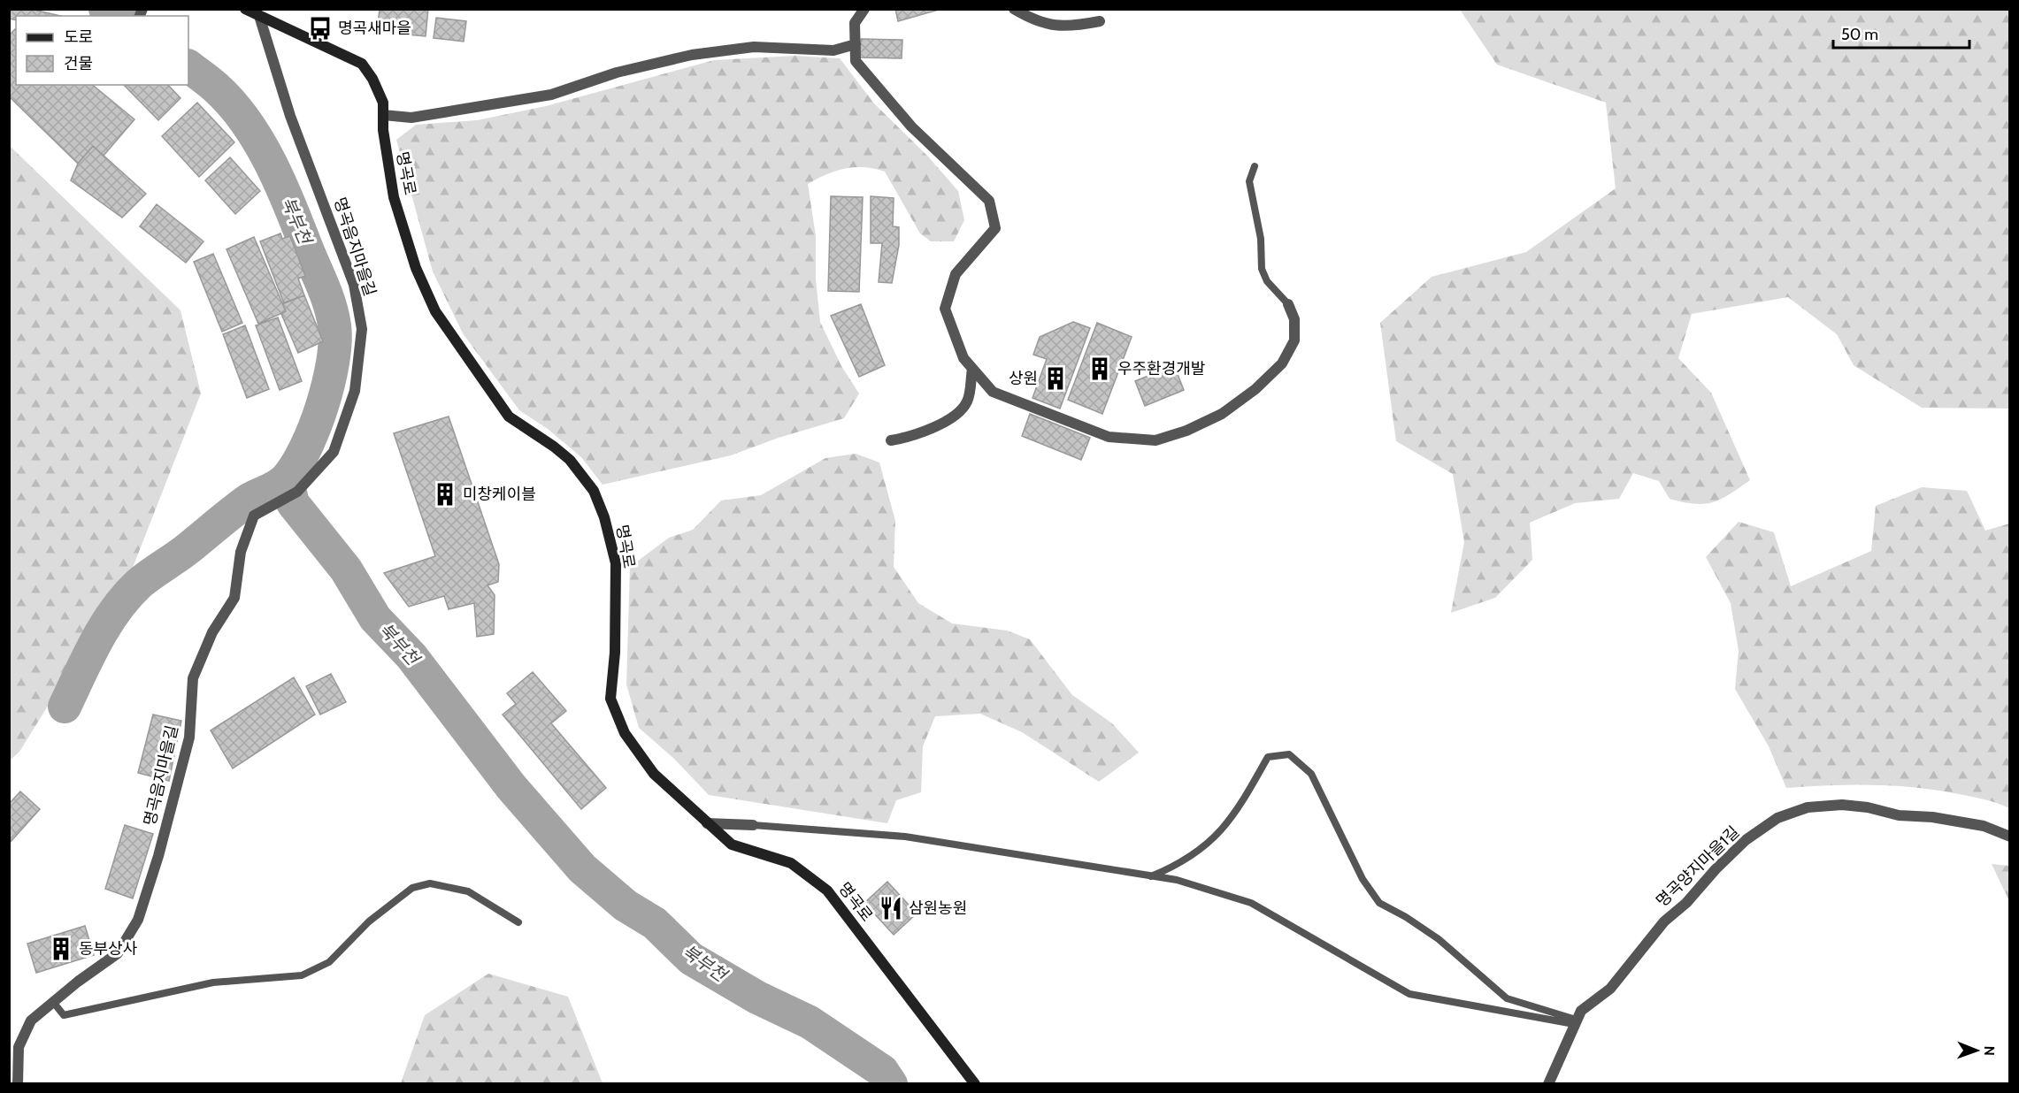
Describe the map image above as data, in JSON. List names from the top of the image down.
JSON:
{
  "streets": {
    "main road": ["명곡로"],
    "street": ["명곡음지마을길", "명곡양지마을1길"]
  },
  "crossings": [
    ["명곡로", "명곡음지마을길"]
  ],
  "water": ["북부천"],
  "places": {
    "bus stop": ["명곡새마을"],
    "building": [
      "우주환경개발",
      "상원",
      "미창케이블",
      "동부상사"
    ],
    "restaurant": ["삼원농원"]
  },
  "legend": ["도로", "건물"],
  "scale_bar": "50 m",
  "north": "right"
}
